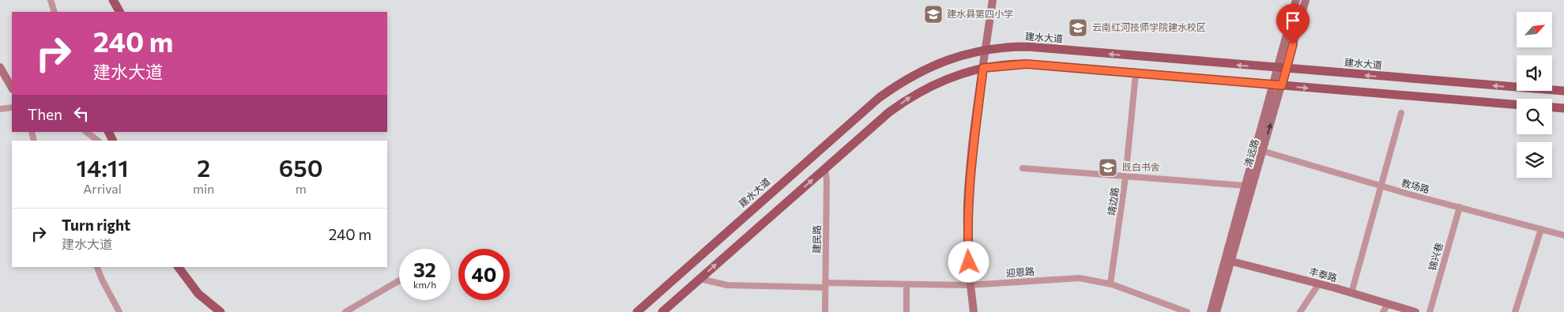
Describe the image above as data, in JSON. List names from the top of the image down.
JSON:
{
  "streets": {
    "main road": ["建水大道", "清远路", "丰泰路"],
    "street": [
      "教场路",
      "靖边路",
      "建民路",
      "锦兴巷",
      "迎恩路"
    ]
  },
  "crossings": [
    ["建水大道", "清远路"],
    ["清远路", "教场路"],
    ["清远路", "丰泰路"],
    ["教场路", "锦兴巷"],
    ["靖边路", "迎恩路"],
    ["建民路", "迎恩路"]
  ],
  "places": {
    "school or university": ["建水县第四小学", "云南红河技师学院建水校区", "既白书舍"]
  },
  "north": "top right",
  "page": {
    "turn": ["240 m", "建水大道"],
    "then": "Then",
    "eta": [
      "14:11",
      "Arrival",
      "2",
      "min",
      "650",
      "m"
    ],
    "list": [
      {
        "name": "Turn right",
        "note": "建水大道",
        "value": "240 m"
      }
    ],
    "speed": "32 km/h",
    "limit": "40"
  }
}
